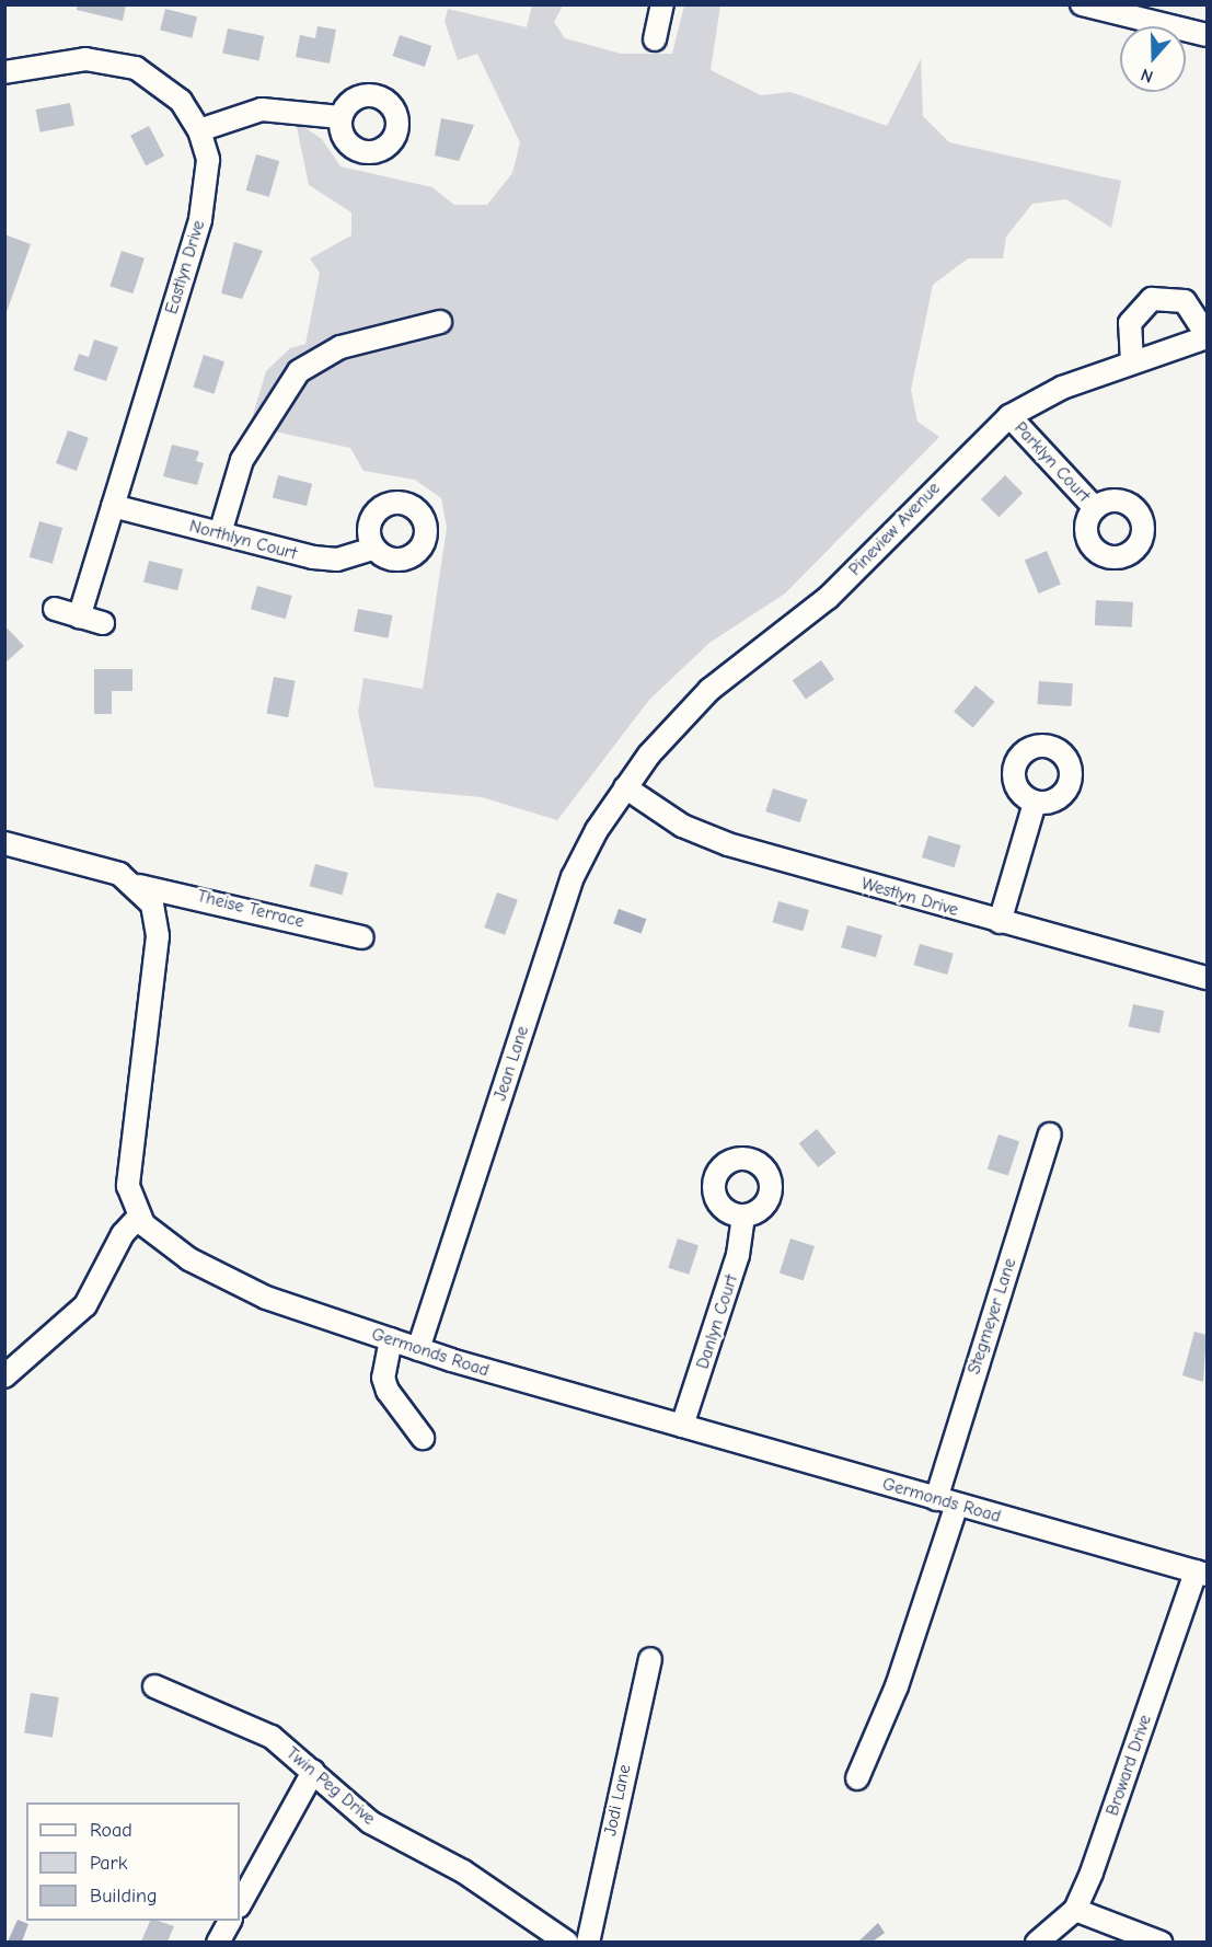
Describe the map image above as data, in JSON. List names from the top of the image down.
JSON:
{
  "streets": {
    "street": [
      "Eastlyn Drive",
      "Parklyn Court",
      "Pineview Avenue",
      "Northlyn Court",
      "Westlyn Drive",
      "Theise Terrace",
      "Jean Lane",
      "Stegmeyer Lane",
      "Danlyn Court",
      "Germonds Road",
      "Broward Drive",
      "Twin Peg Drive",
      "Jodi Lane"
    ]
  },
  "crossings": [
    ["Eastlyn Drive", "Northlyn Court"],
    ["Parklyn Court", "Pineview Avenue"],
    ["Pineview Avenue", "Westlyn Drive"],
    ["Pineview Avenue", "Jean Lane"],
    ["Westlyn Drive", "Jean Lane"],
    ["Jean Lane", "Germonds Road"],
    ["Stegmeyer Lane", "Germonds Road"],
    ["Danlyn Court", "Germonds Road"],
    ["Germonds Road", "Broward Drive"]
  ],
  "legend": ["Road", "Park", "Building"],
  "north": "bottom"
}
